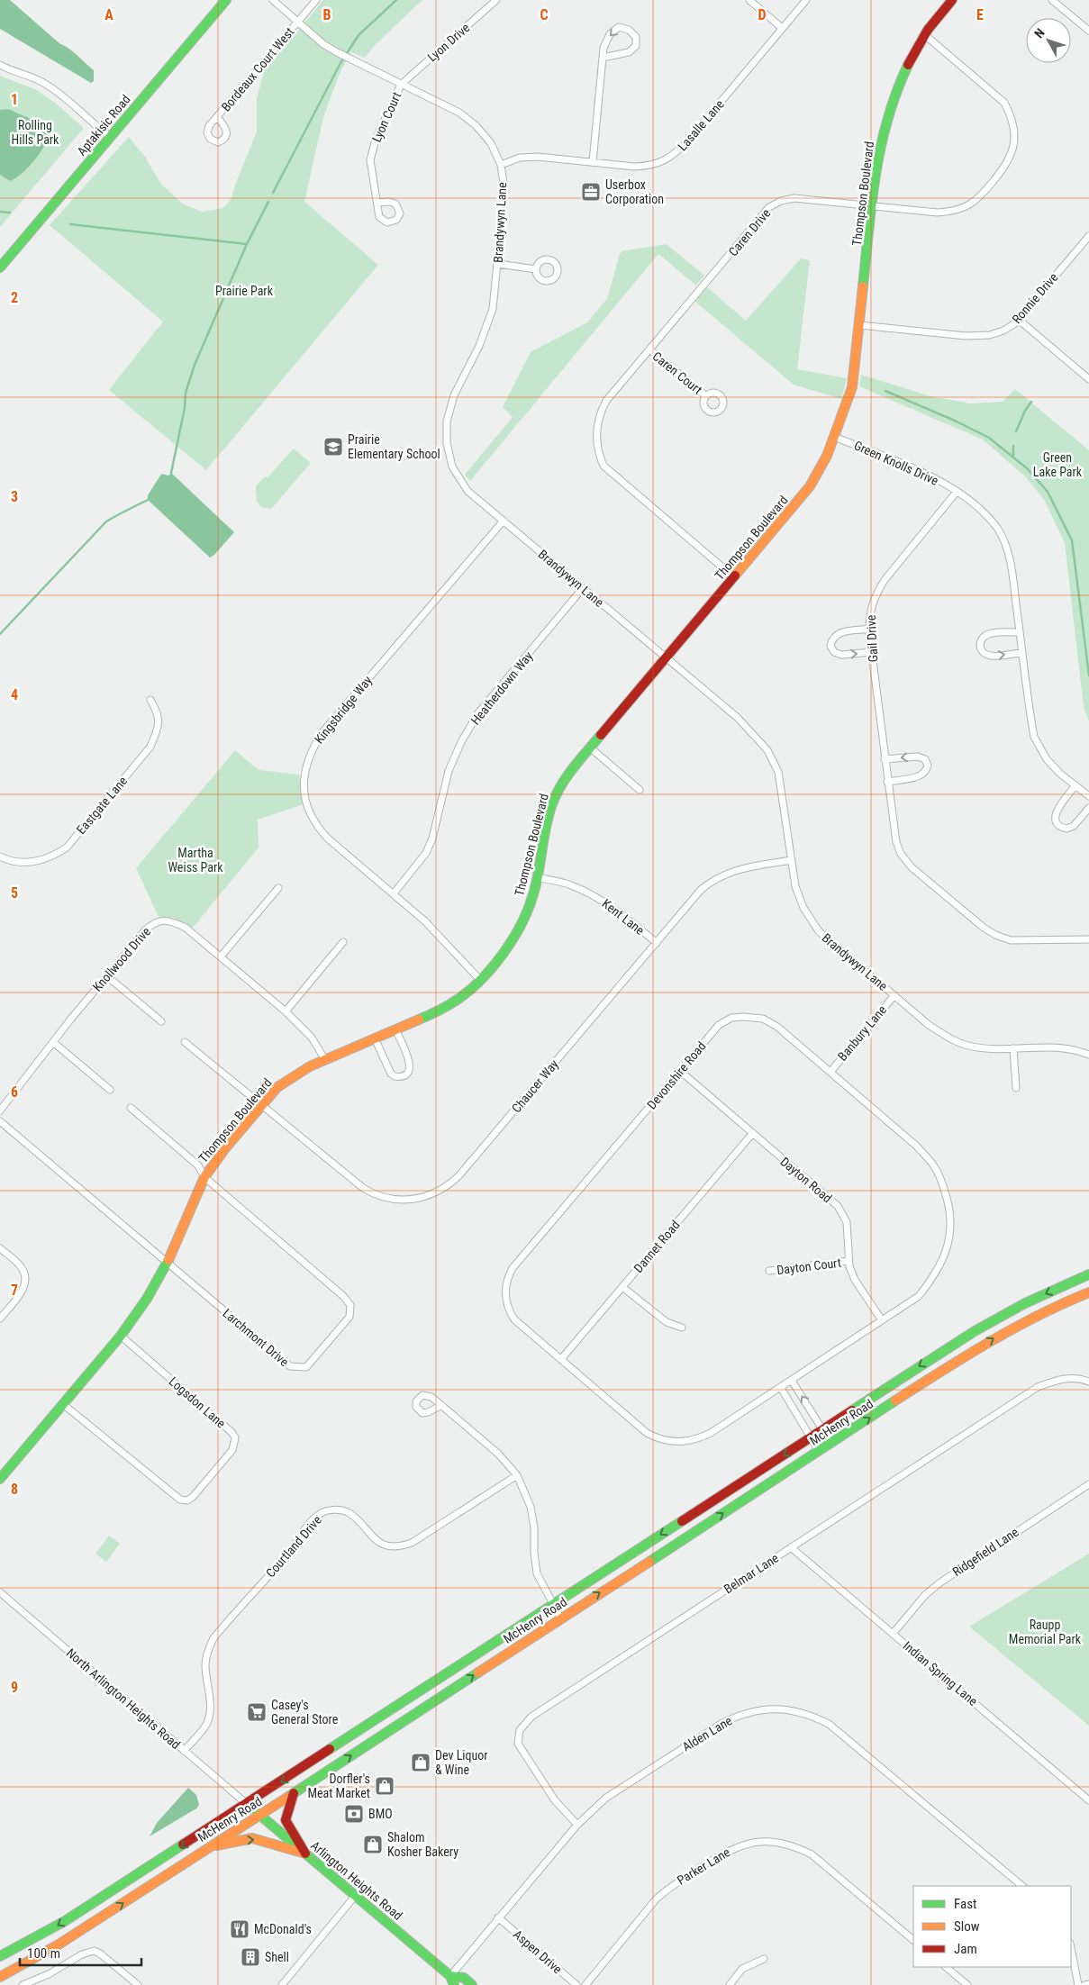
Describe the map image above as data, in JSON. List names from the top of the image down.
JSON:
{
  "streets": {
    "main road": [
      "Aptakisic Road",
      "Thompson Boulevard",
      "McHenry Road",
      "Arlington Heights Road"
    ],
    "street": [
      "Lyon Drive",
      "Bordeaux Court West",
      "Lyon Court",
      "Lasalle Lane",
      "Brandywyn Lane",
      "Caren Drive",
      "Ronnie Drive",
      "Caren Court",
      "Green Knolls Drive",
      "Gail Drive",
      "Heatherdown Way",
      "Kingsbridge Way",
      "Eastgate Lane",
      "Kent Lane",
      "Knollwood Drive",
      "Banbury Lane",
      "Devonshire Road",
      "Chaucer Way",
      "Dayton Road",
      "Dannet Road",
      "Dayton Court",
      "Larchmont Drive",
      "Logsdon Lane",
      "Courtland Drive",
      "Ridgefield Lane",
      "Belmar Lane",
      "Indian Spring Lane",
      "North Arlington Heights Road",
      "Alden Lane",
      "Parker Lane",
      "Aspen Drive"
    ]
  },
  "crossings": [
    ["Lyon Drive", "Lyon Court"],
    ["Lyon Drive", "Brandywyn Lane"],
    ["Bordeaux Court West", "Brandywyn Lane"],
    ["Lyon Court", "Brandywyn Lane"],
    ["Lasalle Lane", "Brandywyn Lane"],
    ["Thompson Boulevard", "Brandywyn Lane"],
    ["Thompson Boulevard", "Caren Drive"],
    ["Thompson Boulevard", "Ronnie Drive"],
    ["Thompson Boulevard", "Green Knolls Drive"],
    ["Thompson Boulevard", "Kingsbridge Way"],
    ["Thompson Boulevard", "Kent Lane"],
    ["Thompson Boulevard", "Knollwood Drive"],
    ["Thompson Boulevard", "Chaucer Way"],
    ["Thompson Boulevard", "Larchmont Drive"],
    ["Thompson Boulevard", "Logsdon Lane"],
    ["Brandywyn Lane", "Heatherdown Way"],
    ["Brandywyn Lane", "Kingsbridge Way"],
    ["Brandywyn Lane", "Banbury Lane"],
    ["Brandywyn Lane", "Chaucer Way"],
    ["Caren Drive", "Caren Court"],
    ["Green Knolls Drive", "Gail Drive"],
    ["Heatherdown Way", "Kingsbridge Way"],
    ["Kent Lane", "Chaucer Way"],
    ["Banbury Lane", "Devonshire Road"],
    ["Devonshire Road", "Dayton Road"],
    ["Devonshire Road", "Dannet Road"],
    ["Dayton Road", "Dannet Road"],
    ["Dayton Road", "Dayton Court"],
    ["McHenry Road", "North Arlington Heights Road"],
    ["McHenry Road", "Arlington Heights Road"],
    ["Courtland Drive", "North Arlington Heights Road"],
    ["Ridgefield Lane", "Indian Spring Lane"],
    ["Belmar Lane", "Indian Spring Lane"],
    ["Belmar Lane", "Alden Lane"],
    ["North Arlington Heights Road", "Arlington Heights Road"],
    ["Alden Lane", "Arlington Heights Road"],
    ["Alden Lane", "Aspen Drive"]
  ],
  "parks": [
    "Rolling Hills Park",
    "Prairie Park",
    "Green Lake Park",
    "Martha Weiss Park",
    "Raupp Memorial Park"
  ],
  "places": {
    "office": ["Userbox Corporation"],
    "school or university": ["Prairie Elementary School"],
    "supermarket": ["Casey's General Store"],
    "shop": ["Dev Liquor & Wine", "Dorfler's Meat Market", "Shalom Kosher Bakery"],
    "bank": ["BMO"],
    "restaurant": ["McDonald's"],
    "building": ["Shell"]
  },
  "legend": ["Fast", "Slow", "Jam"],
  "scale_bar": "100 m",
  "north": "top left",
  "grid": {
    "columns": [
      "A",
      "B",
      "C",
      "D",
      "E"
    ],
    "rows": [
      "1",
      "2",
      "3",
      "4",
      "5",
      "6",
      "7",
      "8",
      "9"
    ]
  }
}
